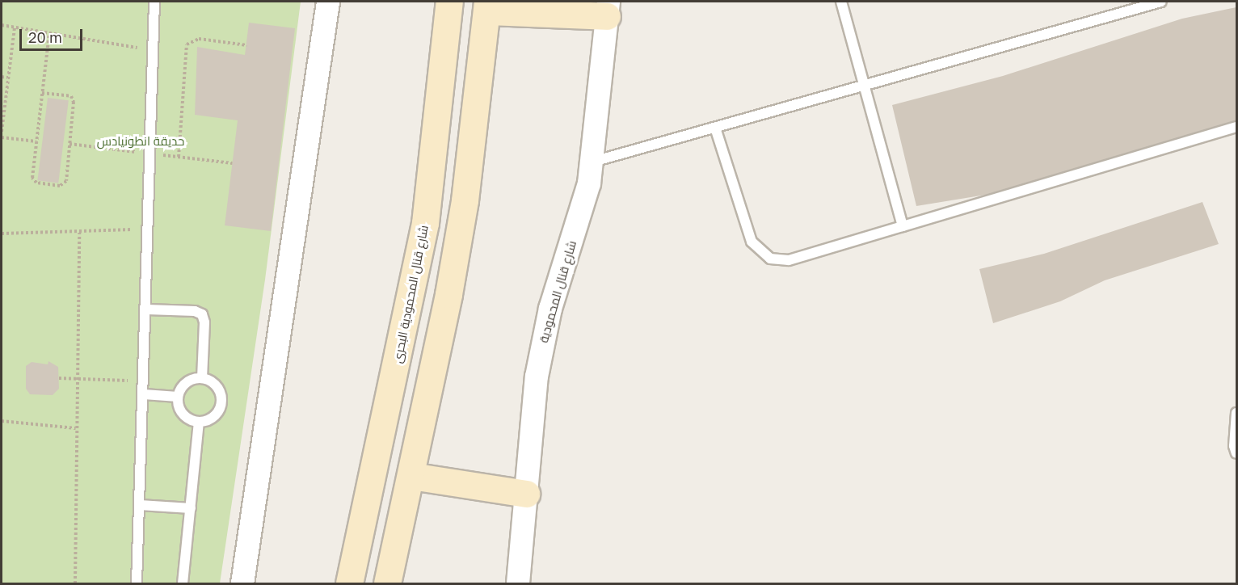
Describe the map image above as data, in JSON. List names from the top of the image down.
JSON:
{
  "streets": {
    "main road": ["شارع قنال المحمودية البحرى"],
    "street": ["شارع قنال المحمودية"]
  },
  "parks": ["حديقة انطونيادس"],
  "scale_bar": "20 m"
}
